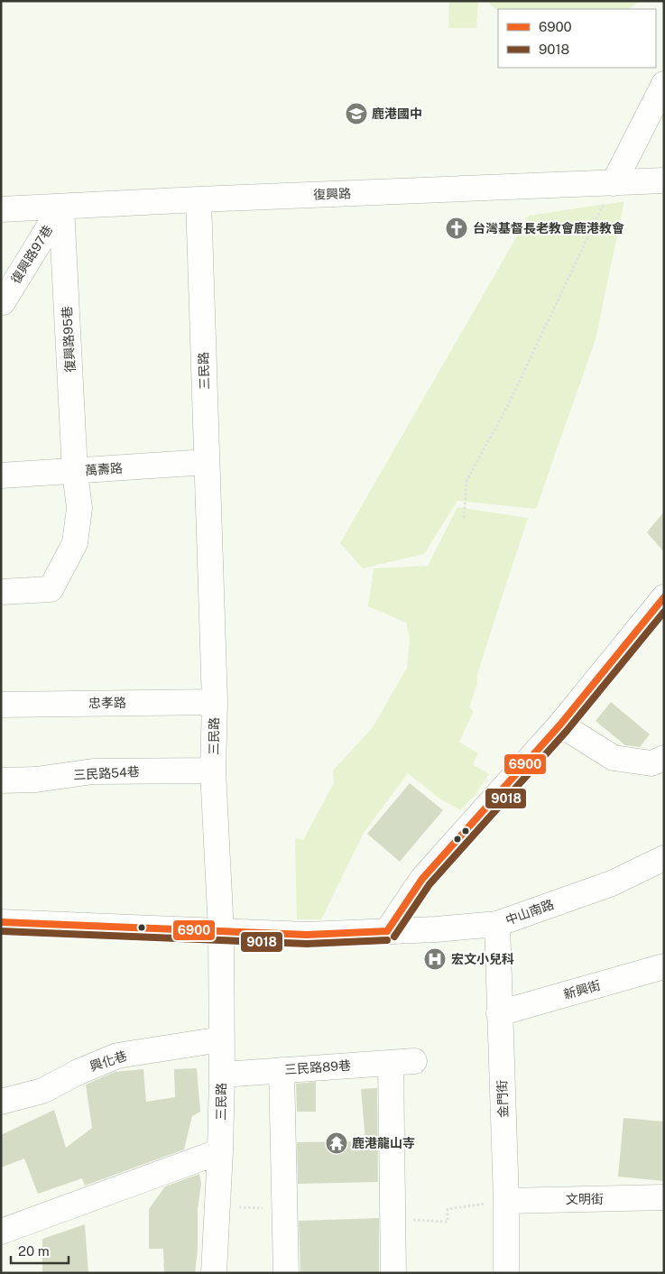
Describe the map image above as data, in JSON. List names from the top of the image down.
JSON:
{
  "streets": {
    "street": [
      "復興路",
      "復興路97巷",
      "復興路95巷",
      "三民路",
      "萬壽路",
      "忠孝路",
      "三民路54巷",
      "中山南路",
      "新興街",
      "興化巷",
      "三民路89巷",
      "金門街",
      "文明街"
    ]
  },
  "crossings": [
    ["復興路", "復興路97巷"],
    ["復興路", "復興路95巷"],
    ["復興路", "三民路"],
    ["復興路97巷", "復興路95巷"],
    ["復興路95巷", "萬壽路"],
    ["三民路", "萬壽路"],
    ["三民路", "忠孝路"],
    ["三民路", "三民路54巷"],
    ["三民路", "中山南路"],
    ["三民路", "興化巷"],
    ["三民路", "三民路89巷"],
    ["中山南路", "金門街"],
    ["新興街", "金門街"],
    ["金門街", "文明街"]
  ],
  "places": {
    "school or university": ["鹿港國中"],
    "church": ["台灣基督長老教會鹿港教會"],
    "hospital": ["宏文小兒科"],
    "temple": ["鹿港龍山寺"]
  },
  "lines": ["transit line 6900", "transit line 9018"],
  "legend": ["6900", "9018"],
  "scale_bar": "20 m"
}
